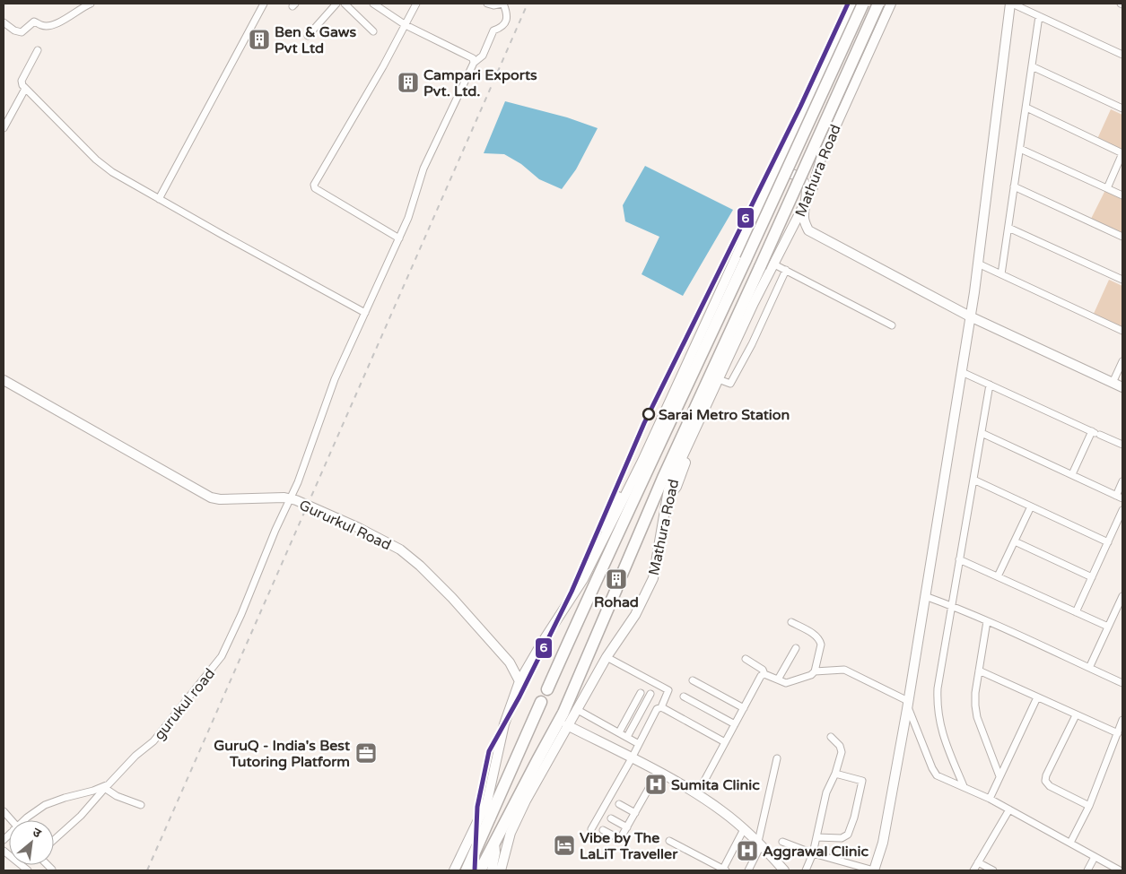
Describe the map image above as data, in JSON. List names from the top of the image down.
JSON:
{
  "streets": {
    "highway": ["Mathura Road"],
    "street": ["Gururkul Road", "gurukul road"]
  },
  "crossings": [
    ["Gururkul Road", "gurukul road"]
  ],
  "places": {
    "building": ["Ben & Gaws Pvt Ltd", "Campari Exports Pvt. Ltd.", "Rohad"],
    "other": ["Sarai Metro Station"],
    "office": ["GuruQ - India's Best Tutoring Platform"],
    "hospital": ["Sumita Clinic", "Aggrawal Clinic"],
    "hotel": ["Vibe by The LaLiT Traveller"]
  },
  "lines": ["transit line 6"],
  "north": "top right"
}
